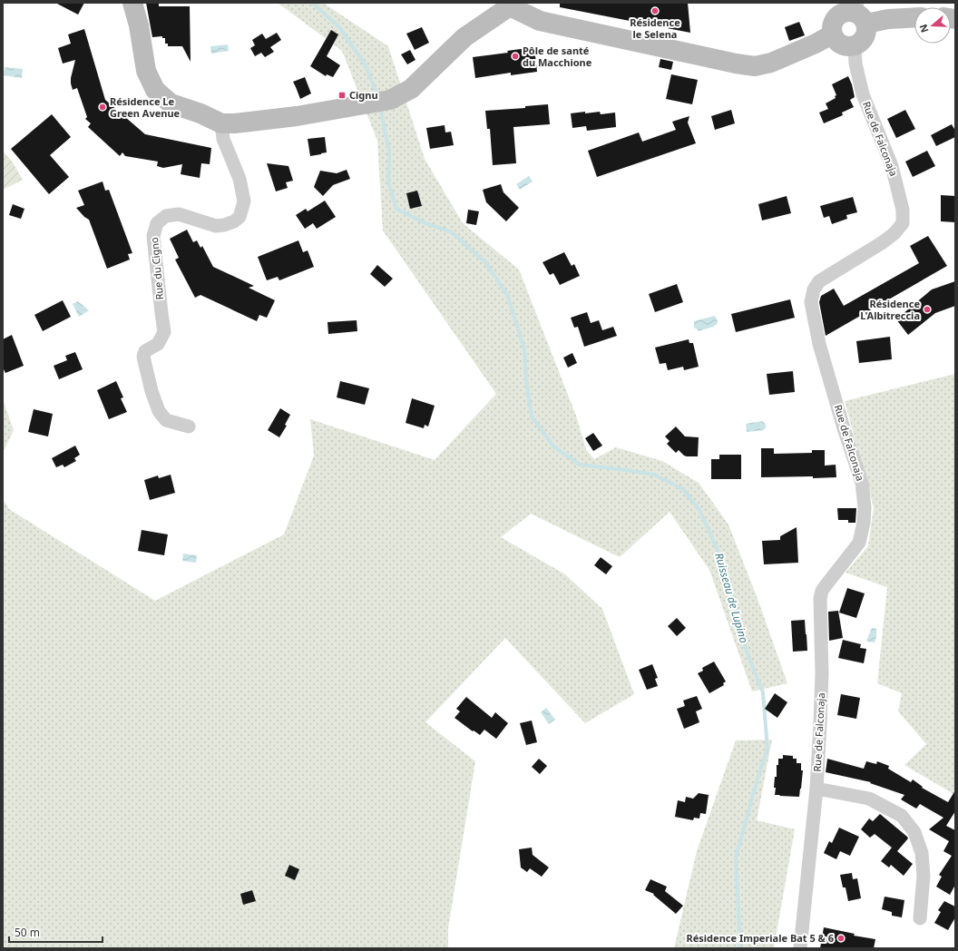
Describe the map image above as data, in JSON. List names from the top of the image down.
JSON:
{
  "streets": {
    "street": ["Rue de Falconaja", "Rue du Cigno"]
  },
  "water": ["Ruisseau de Lupino"],
  "places": {
    "other": [
      "Résidence le Selena",
      "Pôle de santé du Macchione",
      "Résidence Le Green Avenue",
      "Résidence L'Albitreccia",
      "Résidence Imperiale Bat 5 & 6"
    ],
    "transit": ["Cignu"]
  },
  "scale_bar": "50 m",
  "north": "left"
}
